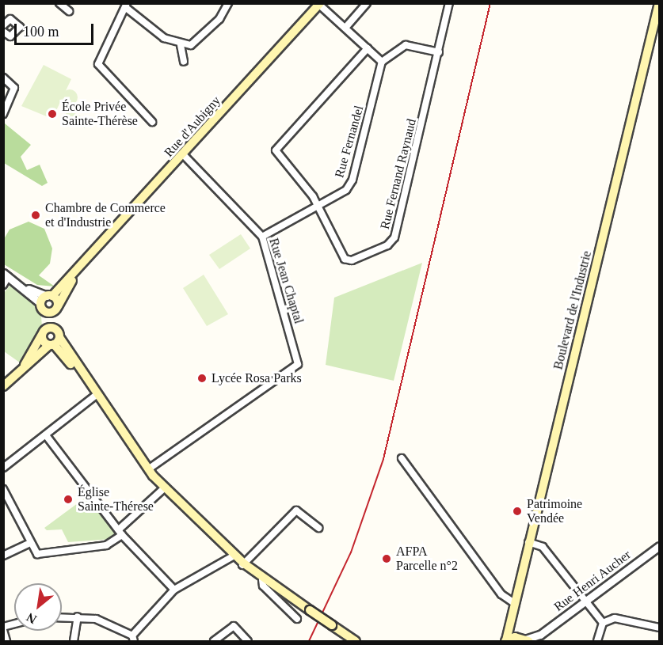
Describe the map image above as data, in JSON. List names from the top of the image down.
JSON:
{
  "streets": {
    "main road": ["Rue d'Aubigny", "Boulevard de l'Industrie"],
    "street": [
      "Rue Fernandel",
      "Rue Fernand Raynaud",
      "Rue Jean Chaptal",
      "Rue Henri Aucher"
    ]
  },
  "crossings": [
    ["Rue d'Aubigny", "Rue Jean Chaptal"],
    ["Rue Fernandel", "Rue Fernand Raynaud"],
    ["Rue Fernandel", "Rue Jean Chaptal"]
  ],
  "places": [
    "École Privée Sainte-Thérèse",
    "Chambre de Commerce et d'Industrie",
    "Lycée Rosa Parks",
    "Église Sainte-Thérese",
    "Patrimoine Vendée",
    "AFPA Parcelle n°2"
  ],
  "scale_bar": "100 m",
  "north": "bottom left"
}
